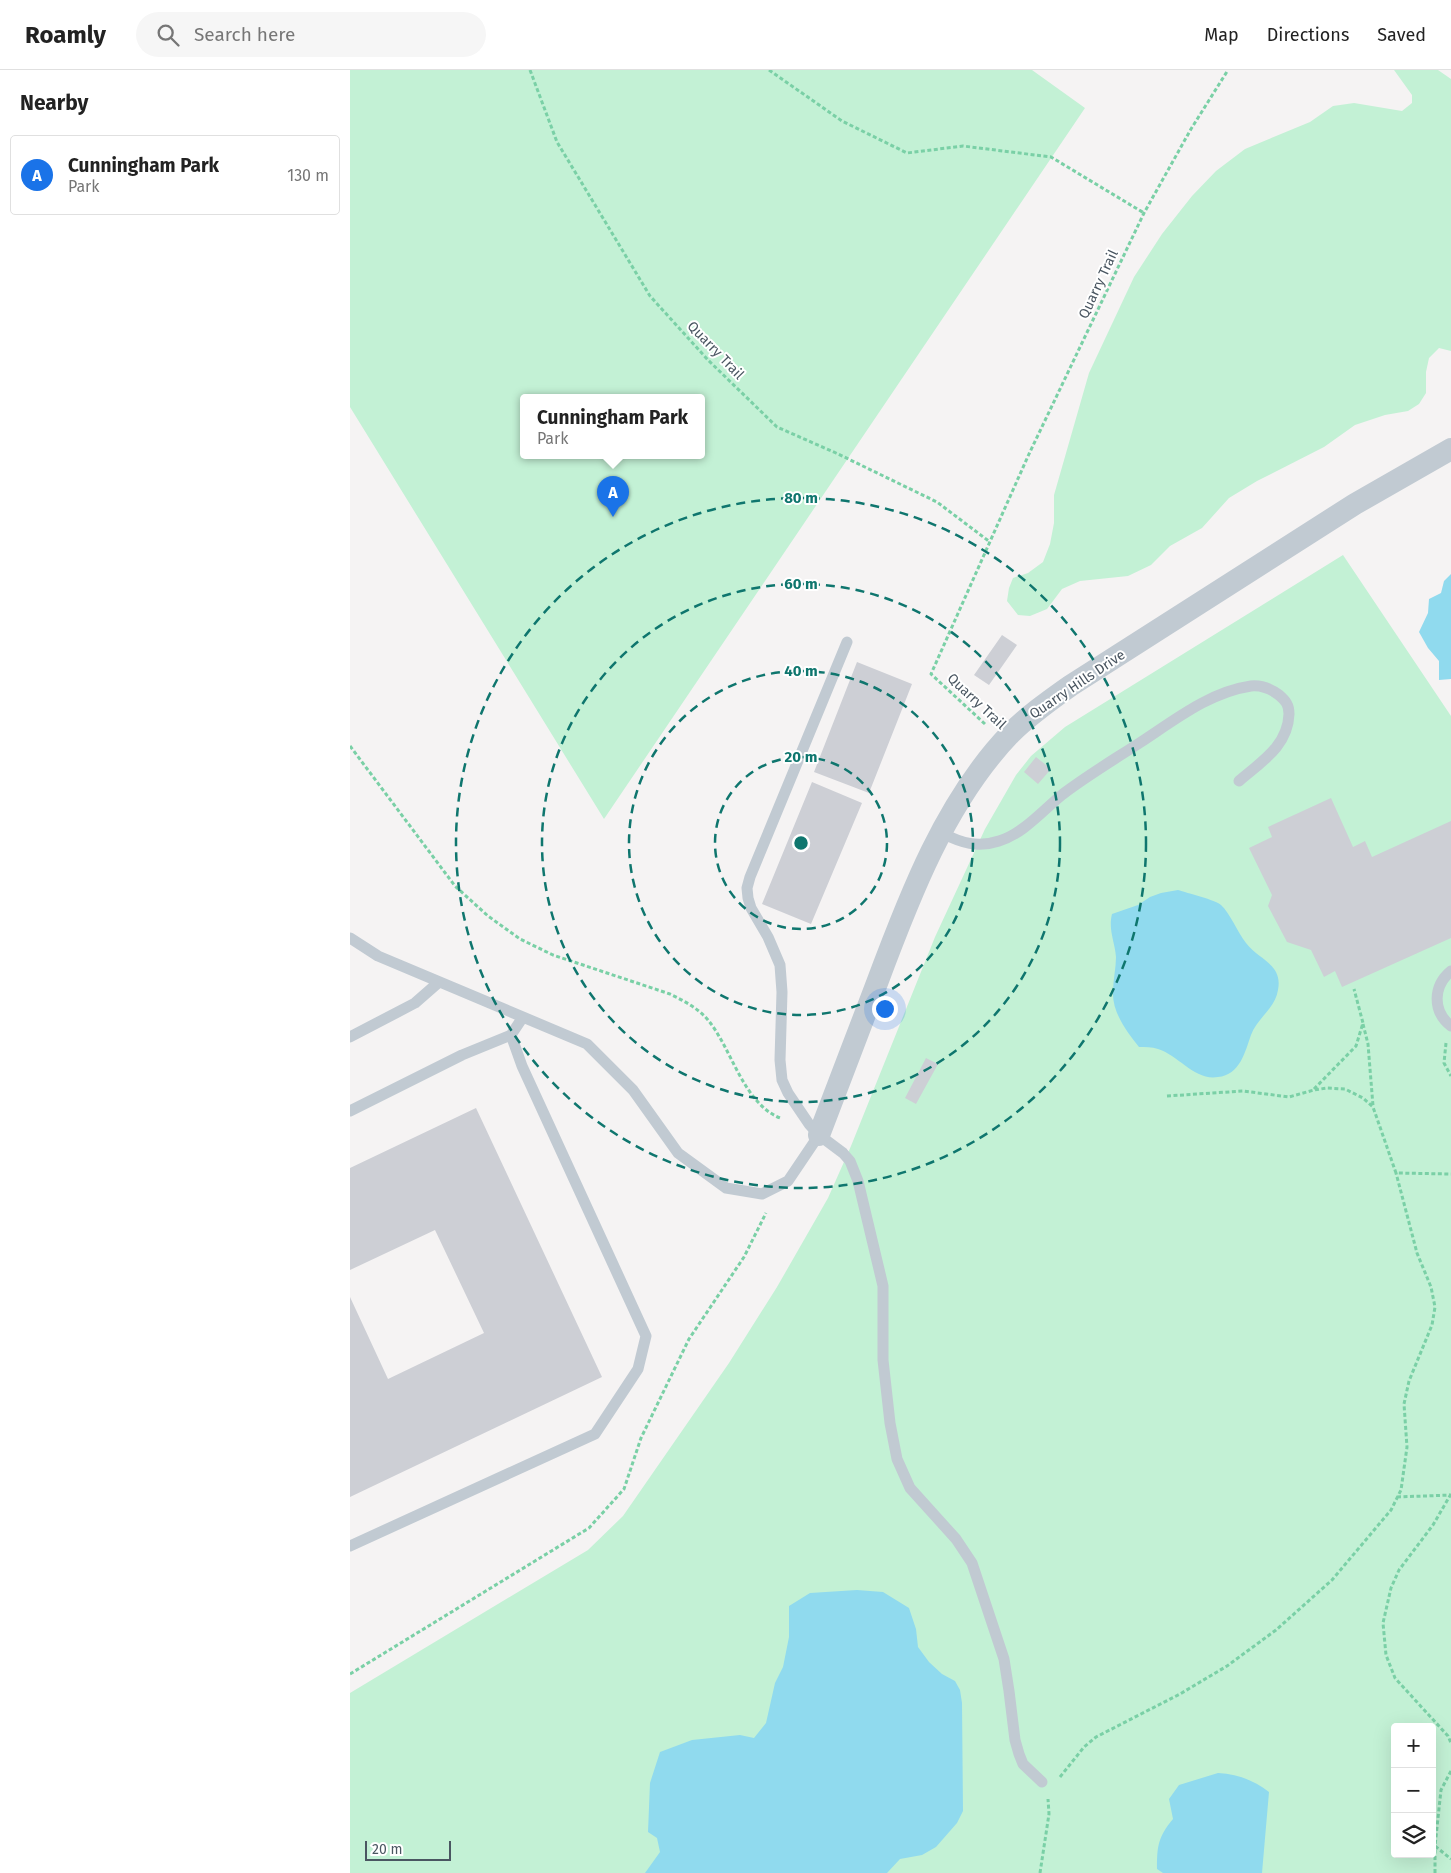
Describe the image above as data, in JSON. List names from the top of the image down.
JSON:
{
  "streets": {
    "street": ["Quarry Hills Drive"],
    "path": ["Quarry Trail"]
  },
  "crossings": [
    ["Quarry Trail", "Quarry Hills Drive"]
  ],
  "scale_bar": "20 m",
  "page": {
    "header": "Roamly",
    "search": "Search here",
    "nav": ["Map", "Directions", "Saved"],
    "heading": "Nearby",
    "list": [
      {
        "mark": "A",
        "name": "Cunningham Park",
        "note": "Park",
        "value": "130 m"
      }
    ],
    "popup": ["Cunningham Park", "Park"],
    "pins": "A",
    "map_buttons": ["+", "−"],
    "scale": "20 m"
  },
  "rings": [
    "80 m",
    "60 m",
    "40 m",
    "20 m"
  ]
}
